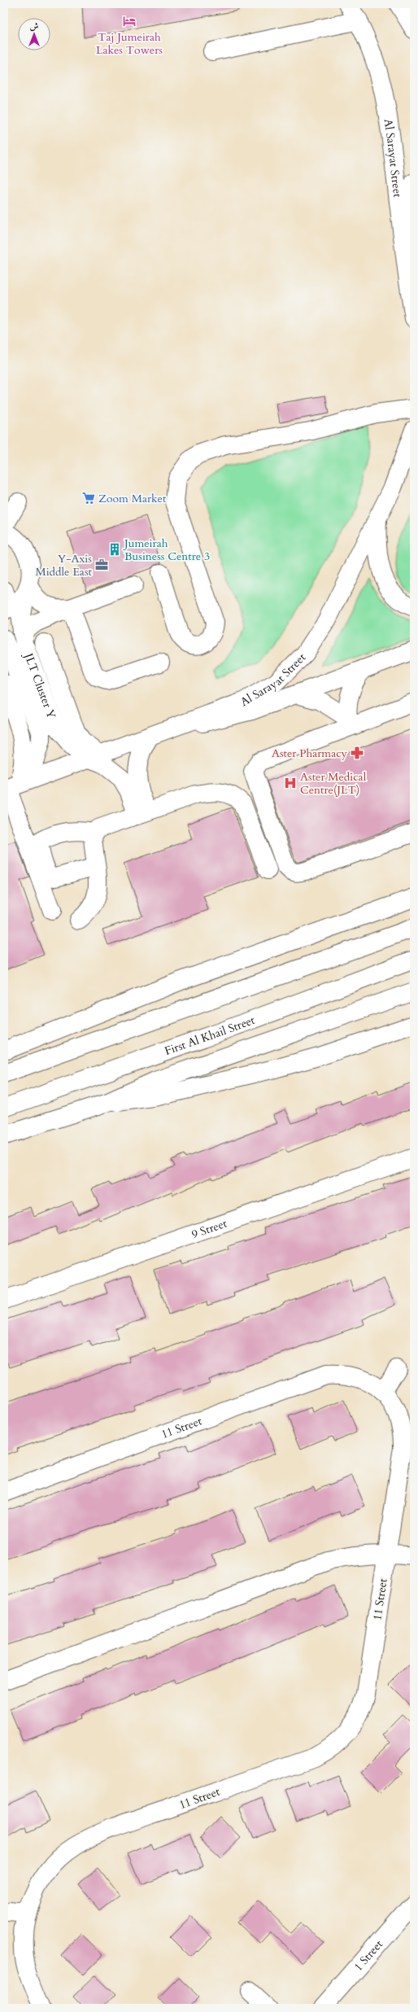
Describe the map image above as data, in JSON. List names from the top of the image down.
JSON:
{
  "streets": {
    "main road": [
      "Al Sarayat Street",
      "JLT Cluster Y",
      "First Al Khail Street",
      "9 Street",
      "11 Street",
      "1 Street"
    ]
  },
  "crossings": [
    ["Al Sarayat Street", "JLT Cluster Y"]
  ],
  "places": {
    "hotel": ["Taj Jumeirah Lakes Towers"],
    "supermarket": ["Zoom Market"],
    "building": ["Jumeirah Business Centre 3"],
    "office": ["Y-Axis Middle East"],
    "pharmacy": ["Aster Pharmacy"],
    "hospital": ["Aster Medical Centre(JLT)"]
  },
  "north": "top"
}
